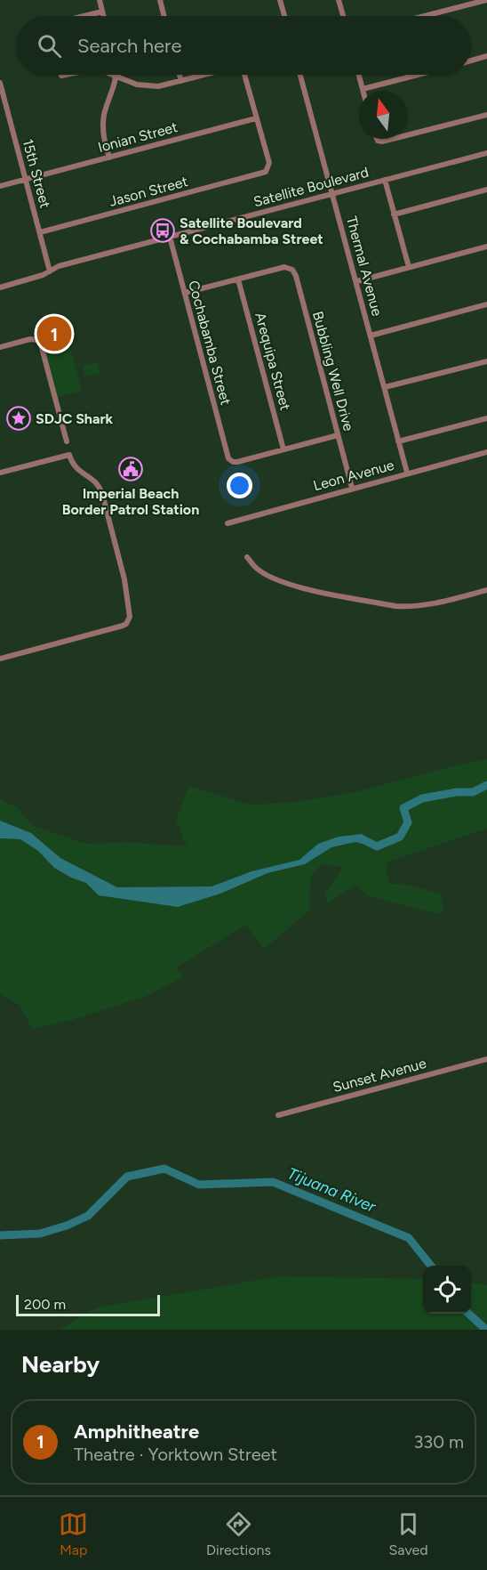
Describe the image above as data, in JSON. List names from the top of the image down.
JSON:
{
  "streets": {
    "street": [
      "Ionian Street",
      "15th Street",
      "Satellite Boulevard",
      "Jason Street",
      "Thermal Avenue",
      "Cochabamba Street",
      "Arequipa Street",
      "Bubbling Well Drive",
      "Leon Avenue",
      "Sunset Avenue"
    ]
  },
  "crossings": [
    ["Ionian Street", "15th Street"],
    ["Ionian Street", "Jason Street"],
    ["15th Street", "Satellite Boulevard"],
    ["15th Street", "Jason Street"],
    ["Satellite Boulevard", "Thermal Avenue"],
    ["Satellite Boulevard", "Cochabamba Street"],
    ["Thermal Avenue", "Leon Avenue"],
    ["Cochabamba Street", "Arequipa Street"],
    ["Arequipa Street", "Bubbling Well Drive"],
    ["Bubbling Well Drive", "Leon Avenue"]
  ],
  "water": ["Tijuana River"],
  "places": {
    "bus stop": ["Satellite Boulevard & Cochabamba Street"],
    "place": ["SDJC Shark"],
    "public building": ["Imperial Beach Border Patrol Station"]
  },
  "scale_bar": "200 m",
  "north": "top",
  "page": {
    "search": "Search here",
    "pins": "1",
    "scale": "200 m",
    "heading": "Nearby",
    "list": [
      {
        "mark": "1",
        "name": "Amphitheatre",
        "note": "Theatre · Yorktown Street",
        "value": "330 m"
      }
    ],
    "nav": ["Map", "Directions", "Saved"]
  }
}
